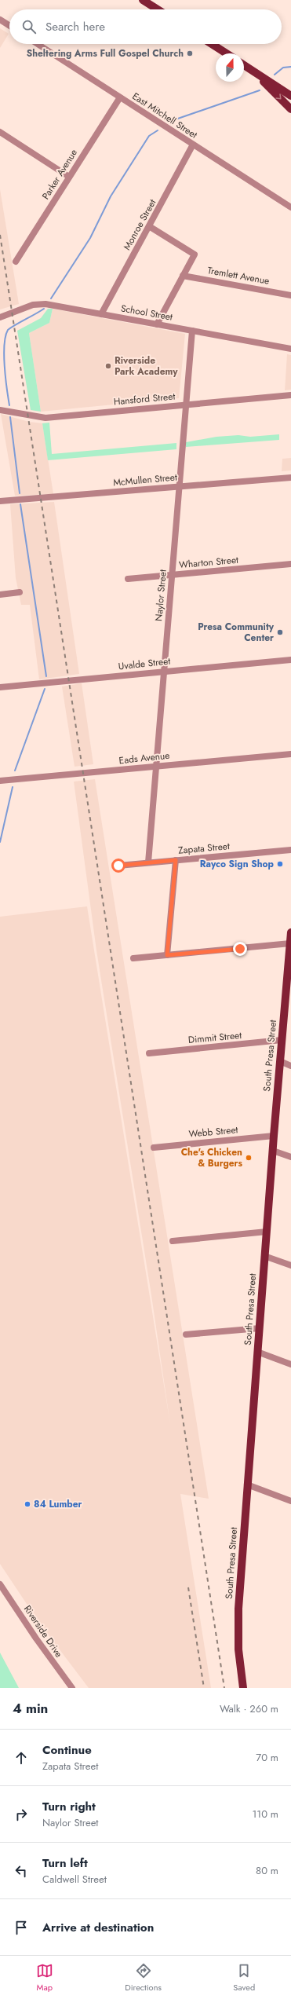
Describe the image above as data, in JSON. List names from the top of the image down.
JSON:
{
  "streets": {
    "main road": ["South Presa Street"],
    "street": [
      "East Mitchell Street",
      "Parker Avenue",
      "Monroe Street",
      "Tremlett Avenue",
      "School Street",
      "Hansford Street",
      "McMullen Street",
      "Wharton Street",
      "Naylor Street",
      "Uvalde Street",
      "Eads Avenue",
      "Zapata Street",
      "Dimmit Street",
      "Webb Street",
      "Riverside Drive"
    ]
  },
  "crossings": [
    ["East Mitchell Street", "Parker Avenue"],
    ["East Mitchell Street", "Monroe Street"],
    ["Monroe Street", "School Street"],
    ["School Street", "Naylor Street"],
    ["Hansford Street", "Naylor Street"],
    ["McMullen Street", "Naylor Street"],
    ["Wharton Street", "Naylor Street"],
    ["Naylor Street", "Uvalde Street"],
    ["Naylor Street", "Eads Avenue"],
    ["Naylor Street", "Zapata Street"],
    ["Dimmit Street", "South Presa Street"],
    ["South Presa Street", "Webb Street"]
  ],
  "places": [
    "Sheltering Arms Full Gospel Church",
    "Riverside Park Academy",
    "Presa Community Center",
    "Rayco Sign Shop",
    "Che's Chicken & Burgers",
    "84 Lumber"
  ],
  "north": "top",
  "page": {
    "search": "Search here",
    "heading": ["4 min", "Walk · 260 m"],
    "list": [
      ["Continue", "Zapata Street", "70 m"],
      ["Turn right", "Naylor Street", "110 m"],
      ["Turn left", "Caldwell Street", "80 m"],
      "Arrive at destination"
    ],
    "nav": ["Map", "Directions", "Saved"]
  }
}
